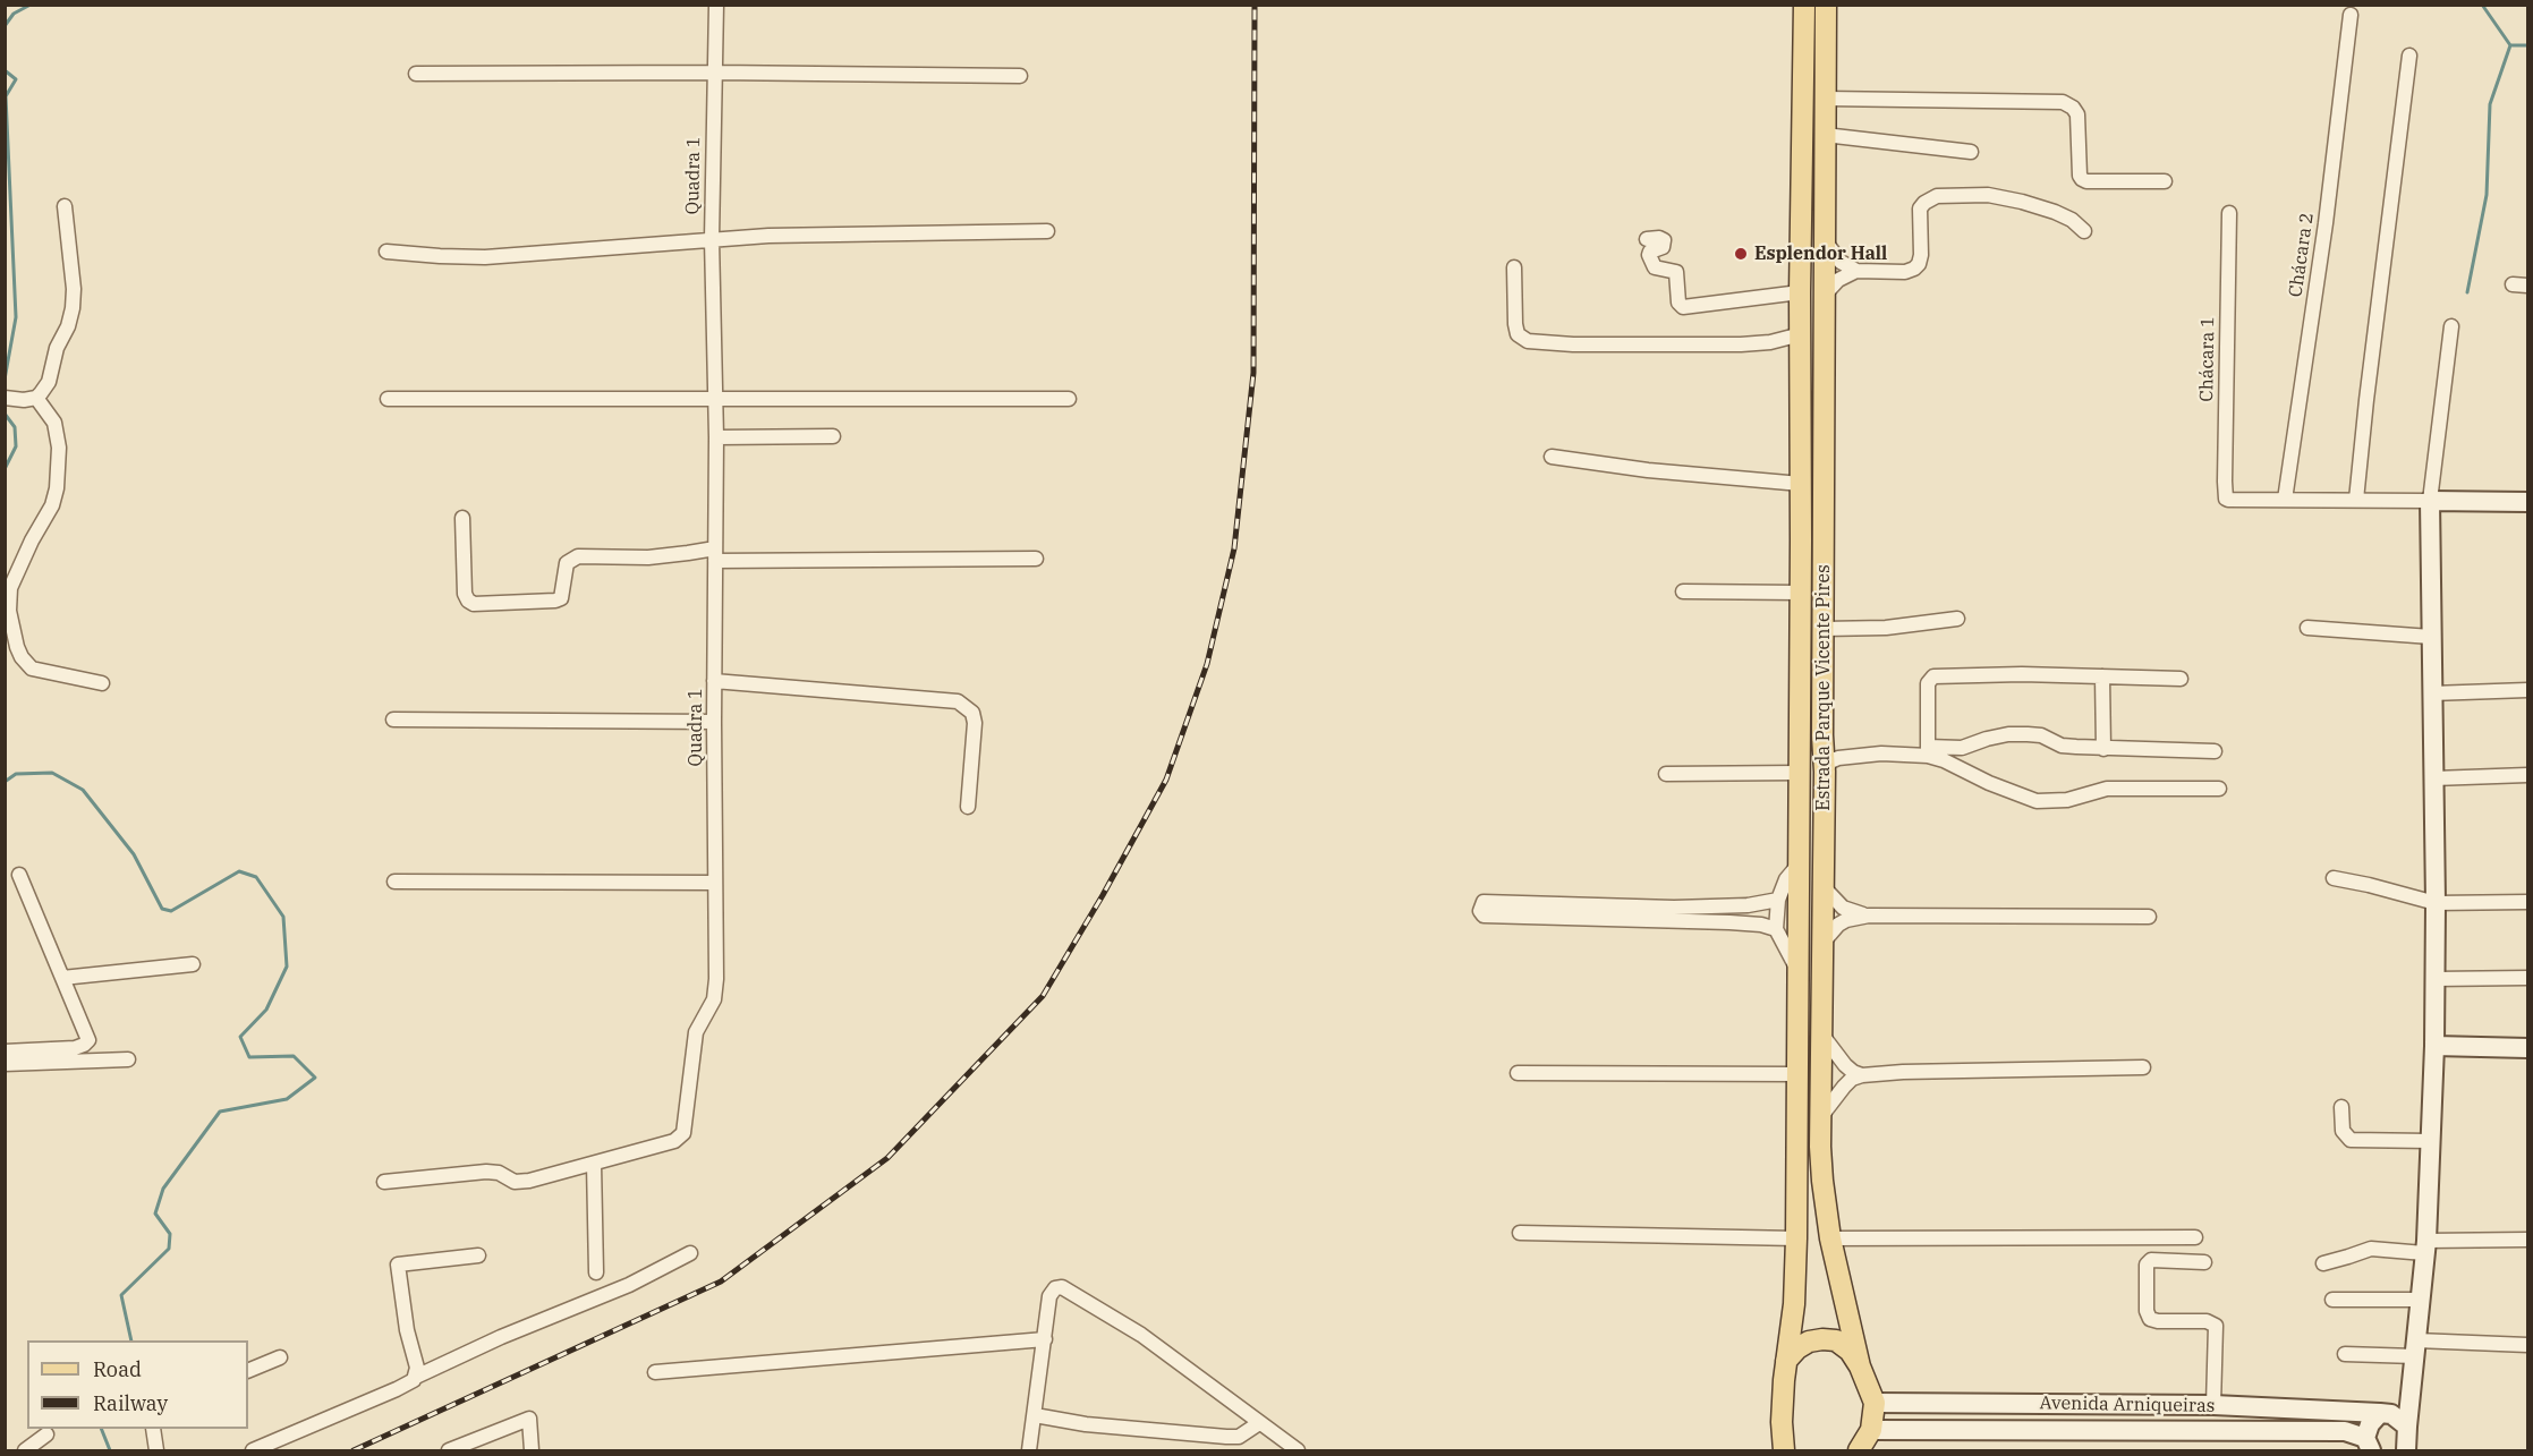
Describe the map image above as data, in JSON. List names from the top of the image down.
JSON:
{
  "streets": {
    "main road": ["Estrada Parque Vicente Pires"],
    "street": [
      "Quadra 1",
      "Chácara 2",
      "Chácara 1",
      "Avenida Arniqueiras"
    ]
  },
  "crossings": [
    ["Chácara 2", "Chácara 1"]
  ],
  "places": ["Esplendor Hall"],
  "legend": ["Road", "Railway"]
}
